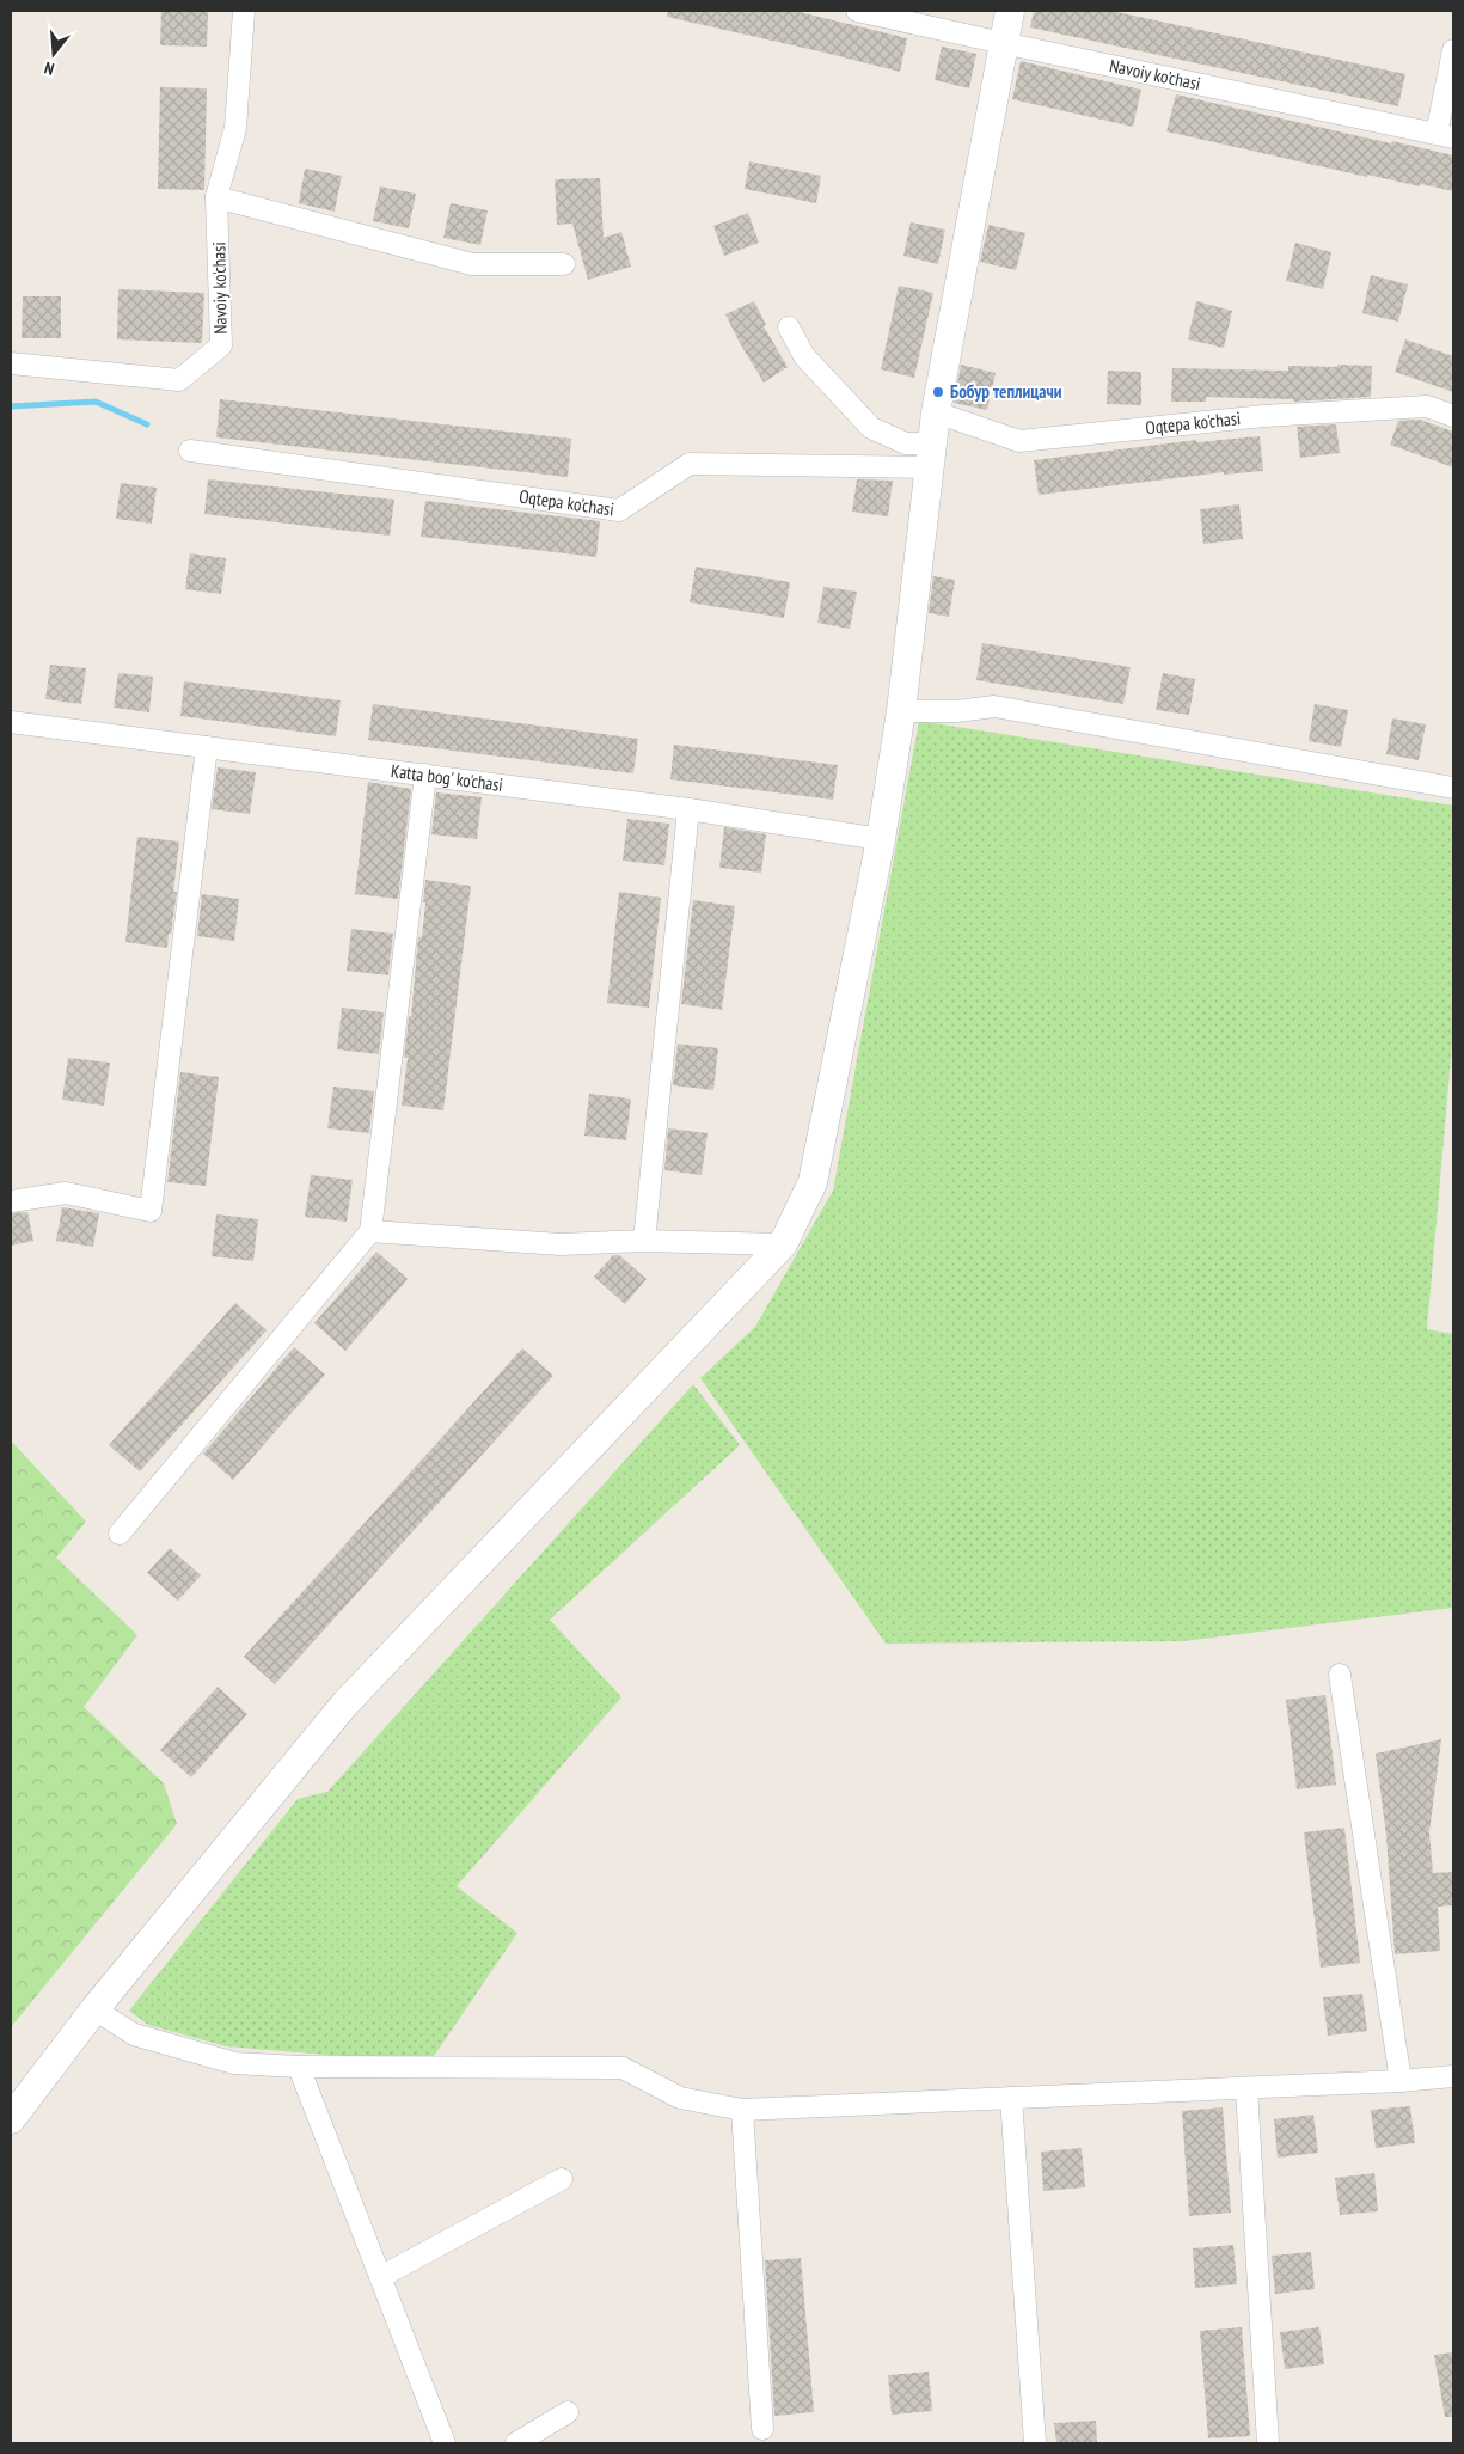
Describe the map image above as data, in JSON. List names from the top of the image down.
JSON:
{
  "streets": {
    "street": ["Navoiy ko'chasi", "Oqtepa ko'chasi", "Katta bog' ko'chasi"]
  },
  "places": ["Бобур теплицачи"],
  "north": "bottom"
}
